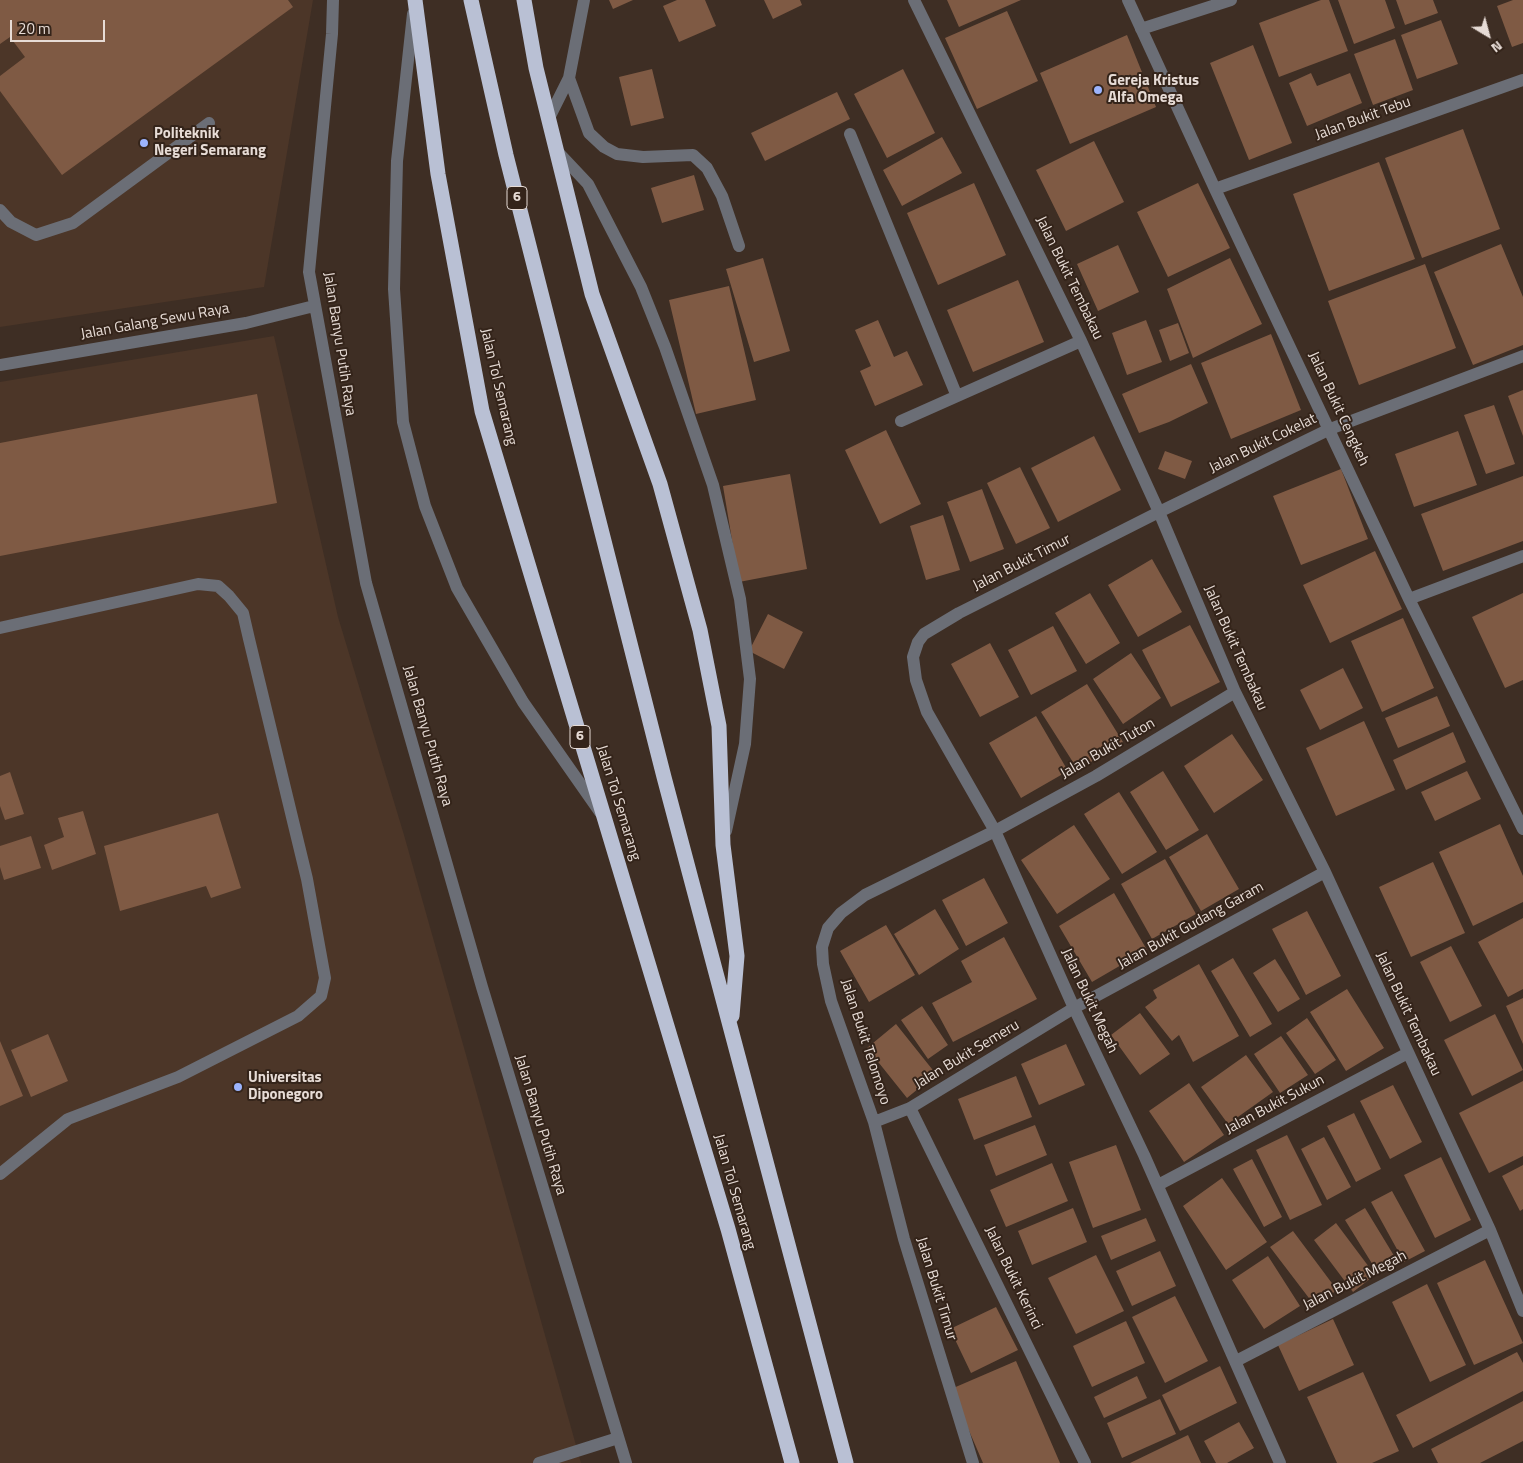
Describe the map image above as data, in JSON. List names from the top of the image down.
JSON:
{
  "streets": {
    "highway": ["6", "Jalan Tol Semarang"],
    "street": [
      "Jalan Bukit Tebu",
      "Jalan Bukit Tembakau",
      "Jalan Galang Sewu Raya",
      "Jalan Banyu Putih Raya",
      "Jalan Bukit Cengkeh",
      "Jalan Bukit Cokelat",
      "Jalan Bukit Timur",
      "Jalan Bukit Tuton",
      "Jalan Bukit Gudang Garam",
      "Jalan Bukit Megah",
      "Jalan Bukit Telomoyo",
      "Jalan Bukit Semeru",
      "Jalan Bukit Sukun",
      "Jalan Bukit Kerinci"
    ]
  },
  "crossings": [
    ["Jalan Bukit Tebu", "Jalan Bukit Cengkeh"],
    ["Jalan Bukit Tembakau", "Jalan Bukit Cokelat"],
    ["Jalan Bukit Tembakau", "Jalan Bukit Timur"],
    ["Jalan Bukit Tembakau", "Jalan Bukit Tuton"],
    ["Jalan Bukit Tembakau", "Jalan Bukit Gudang Garam"],
    ["Jalan Bukit Tembakau", "Jalan Bukit Megah"],
    ["Jalan Bukit Tembakau", "Jalan Bukit Sukun"],
    ["Jalan Galang Sewu Raya", "Jalan Banyu Putih Raya"],
    ["Jalan Bukit Cengkeh", "Jalan Bukit Cokelat"],
    ["Jalan Bukit Cokelat", "Jalan Bukit Timur"],
    ["Jalan Bukit Timur", "Jalan Bukit Megah"],
    ["Jalan Bukit Timur", "Jalan Bukit Telomoyo"],
    ["Jalan Bukit Timur", "Jalan Bukit Semeru"],
    ["Jalan Bukit Tuton", "Jalan Bukit Megah"],
    ["Jalan Bukit Tuton", "Jalan Bukit Telomoyo"],
    ["Jalan Bukit Gudang Garam", "Jalan Bukit Megah"],
    ["Jalan Bukit Gudang Garam", "Jalan Bukit Semeru"],
    ["Jalan Bukit Megah", "Jalan Bukit Telomoyo"],
    ["Jalan Bukit Megah", "Jalan Bukit Semeru"],
    ["Jalan Bukit Megah", "Jalan Bukit Sukun"],
    ["Jalan Bukit Telomoyo", "Jalan Bukit Semeru"],
    ["Jalan Bukit Semeru", "Jalan Bukit Kerinci"]
  ],
  "places": ["Gereja Kristus Alfa Omega", "Politeknik Negeri Semarang", "Universitas Diponegoro"],
  "scale_bar": "20 m",
  "north": "bottom right"
}
